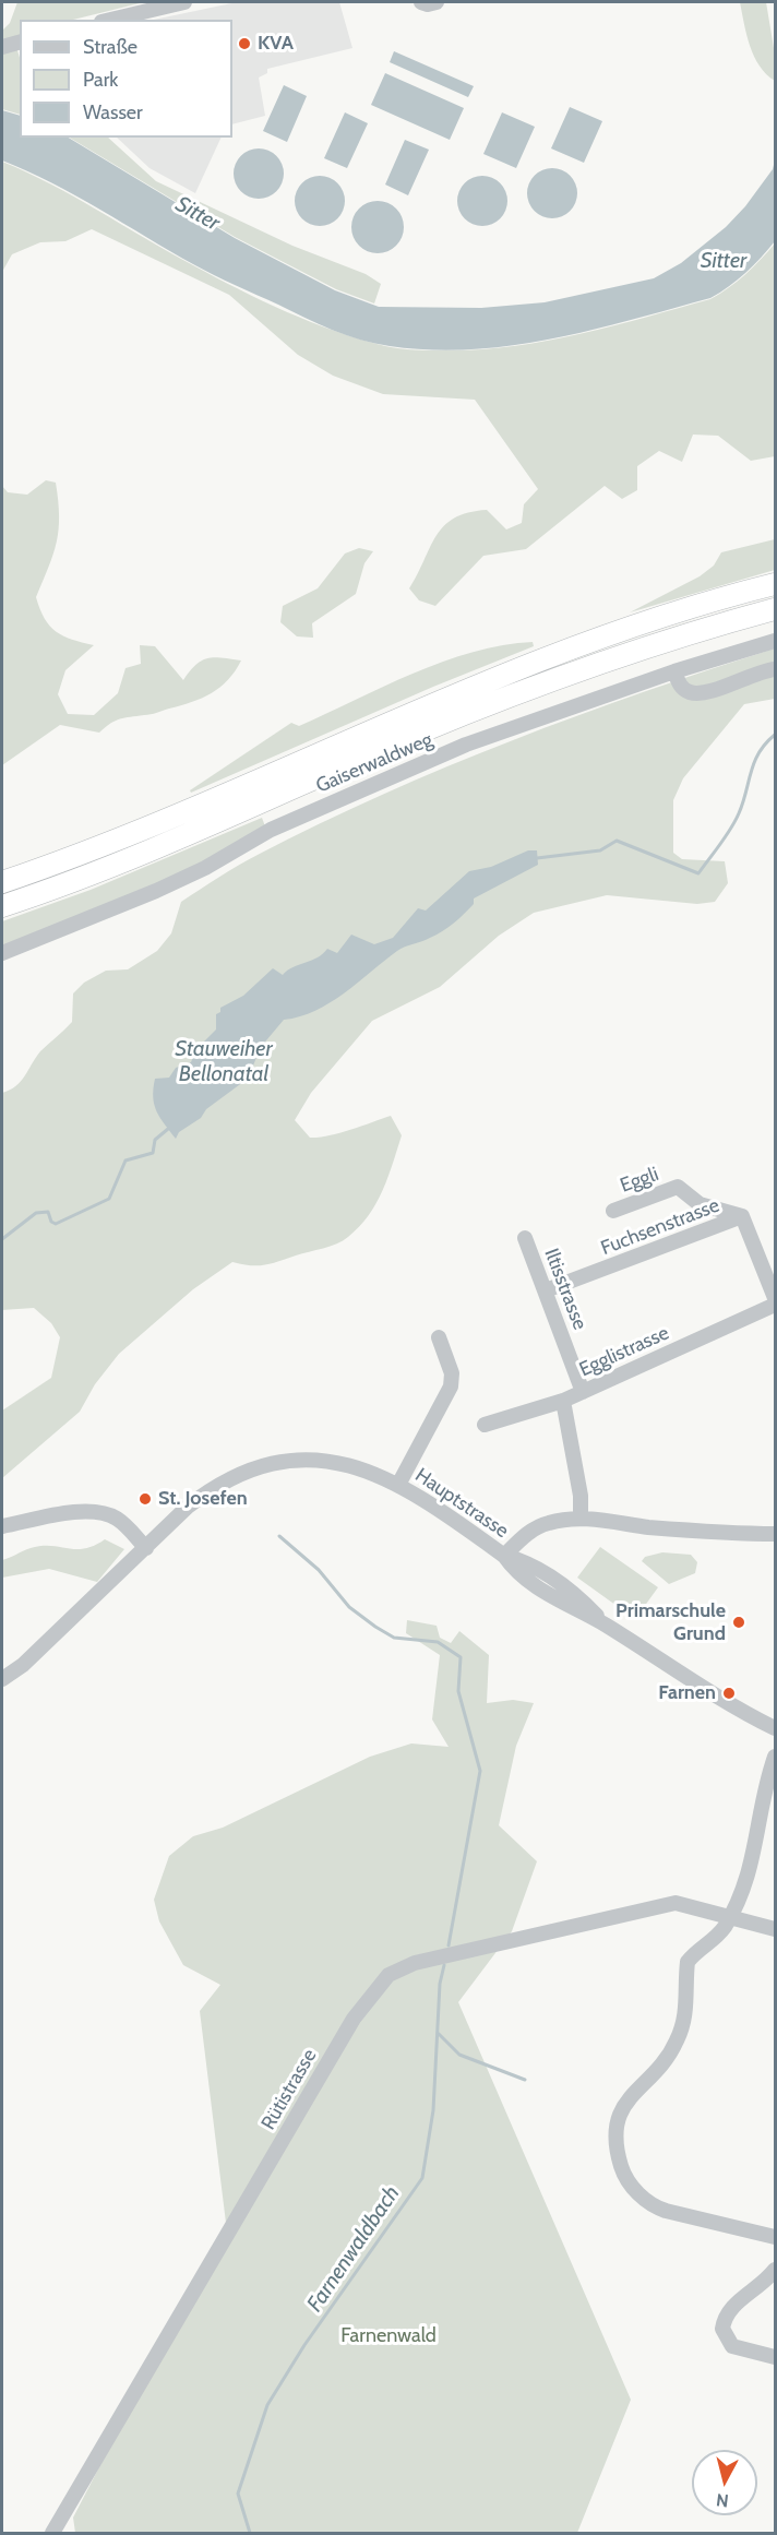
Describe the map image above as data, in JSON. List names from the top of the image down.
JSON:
{
  "streets": {
    "street": [
      "Gaiserwaldweg",
      "Eggli",
      "Fuchsenstrasse",
      "Iltisstrasse",
      "Egglistrasse",
      "Hauptstrasse",
      "Rütistrasse"
    ]
  },
  "crossings": [
    ["Eggli", "Fuchsenstrasse"],
    ["Fuchsenstrasse", "Iltisstrasse"],
    ["Iltisstrasse", "Egglistrasse"]
  ],
  "water": ["Sitter", "Stauweiher Bellonatal", "Farnenwaldbach"],
  "parks": ["Farnenwald"],
  "places": [
    "KVA",
    "St. Josefen",
    "Primarschule Grund",
    "Farnen"
  ],
  "legend": ["Straße", "Park", "Wasser"],
  "north": "bottom"
}
